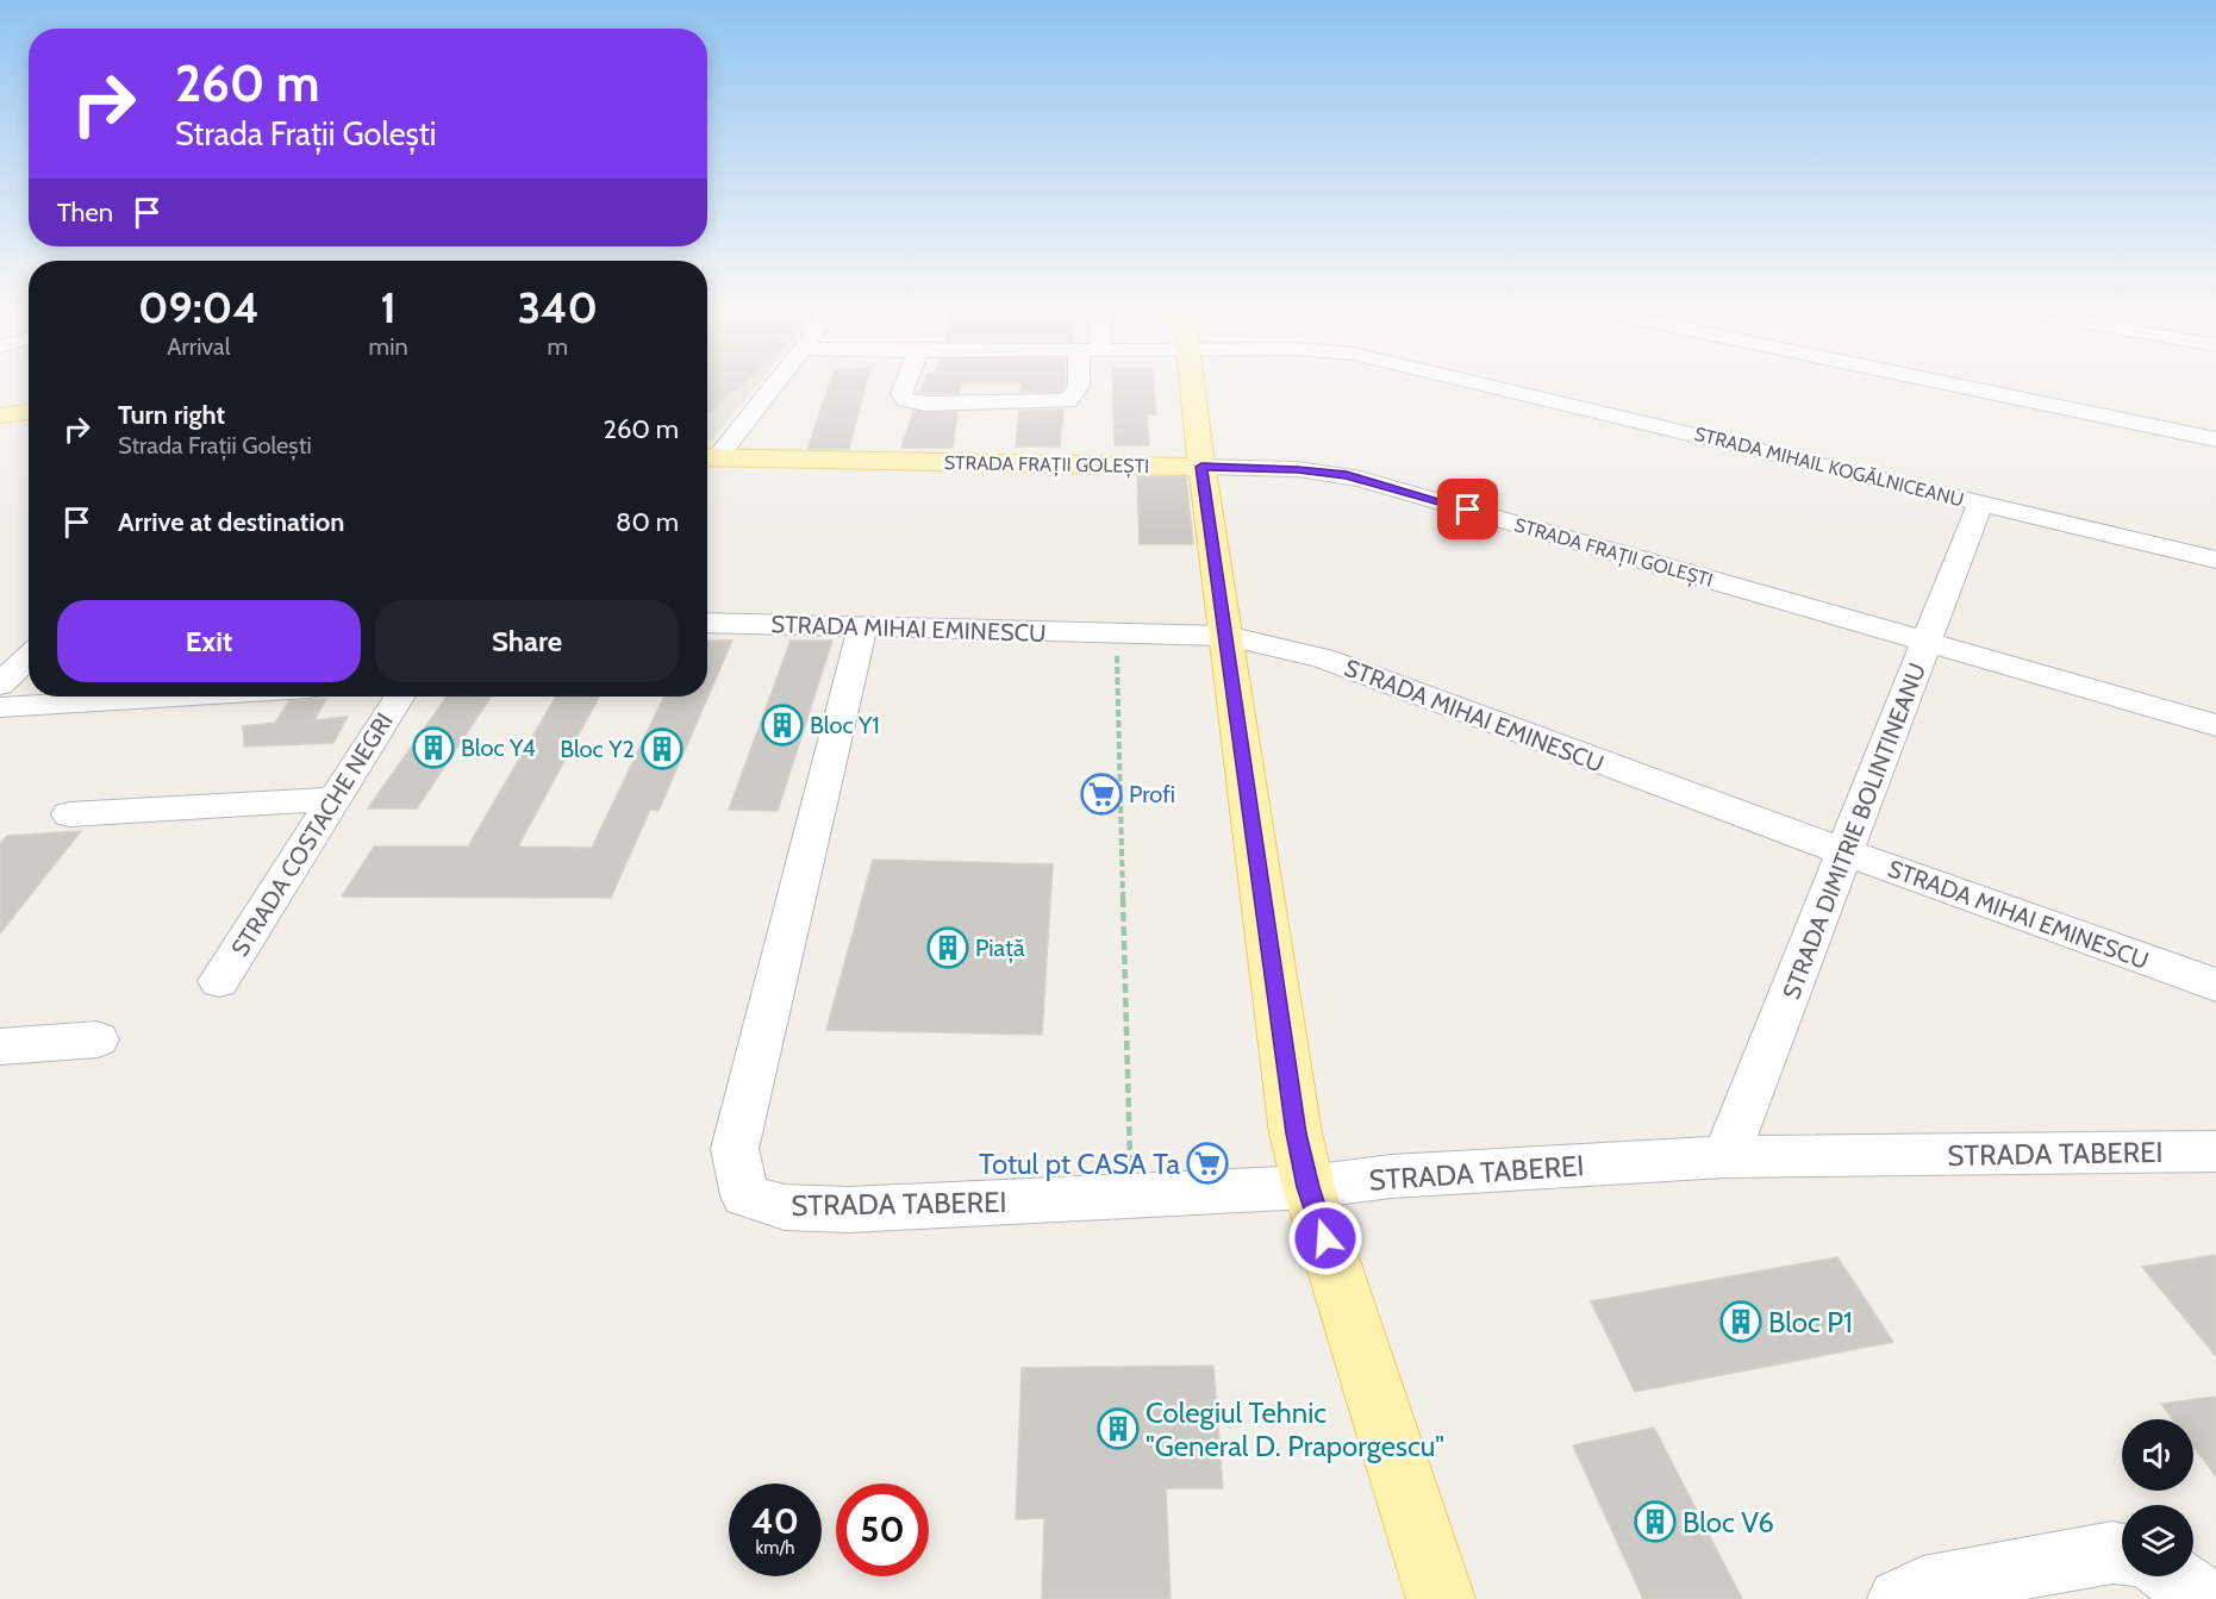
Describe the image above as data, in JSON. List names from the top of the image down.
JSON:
{
  "streets": {
    "main road": ["STRADA FRAȚII GOLEȘTI"],
    "street": [
      "STRADA MIHAIL KOGĂLNICEANU",
      "STRADA MIHAI EMINESCU",
      "STRADA DIMITRIE BOLINTINEANU",
      "STRADA COSTACHE NEGRI",
      "STRADA TABEREI"
    ]
  },
  "crossings": [
    ["STRADA FRAȚII GOLEȘTI", "STRADA DIMITRIE BOLINTINEANU"],
    ["STRADA MIHAIL KOGĂLNICEANU", "STRADA DIMITRIE BOLINTINEANU"],
    ["STRADA MIHAI EMINESCU", "STRADA DIMITRIE BOLINTINEANU"],
    ["STRADA MIHAI EMINESCU", "STRADA TABEREI"],
    ["STRADA DIMITRIE BOLINTINEANU", "STRADA TABEREI"]
  ],
  "places": {
    "building": [
      "Bloc Y1",
      "Bloc Y4",
      "Bloc Y2",
      "Piață",
      "Bloc P1",
      "Colegiul Tehnic \"General D. Praporgescu\"",
      "Bloc V6"
    ],
    "supermarket": ["Profi", "Totul pt CASA Ta"]
  },
  "page": {
    "turn": ["260 m", "Strada Frații Golești"],
    "then": "Then",
    "eta": [
      "09:04",
      "Arrival",
      "1",
      "min",
      "340",
      "m"
    ],
    "list": [
      {
        "name": "Turn right",
        "note": "Strada Frații Golești",
        "value": "260 m"
      },
      {
        "name": "Arrive at destination",
        "value": "80 m"
      }
    ],
    "buttons": ["Exit", "Share"],
    "speed": "40 km/h",
    "limit": "50"
  }
}
